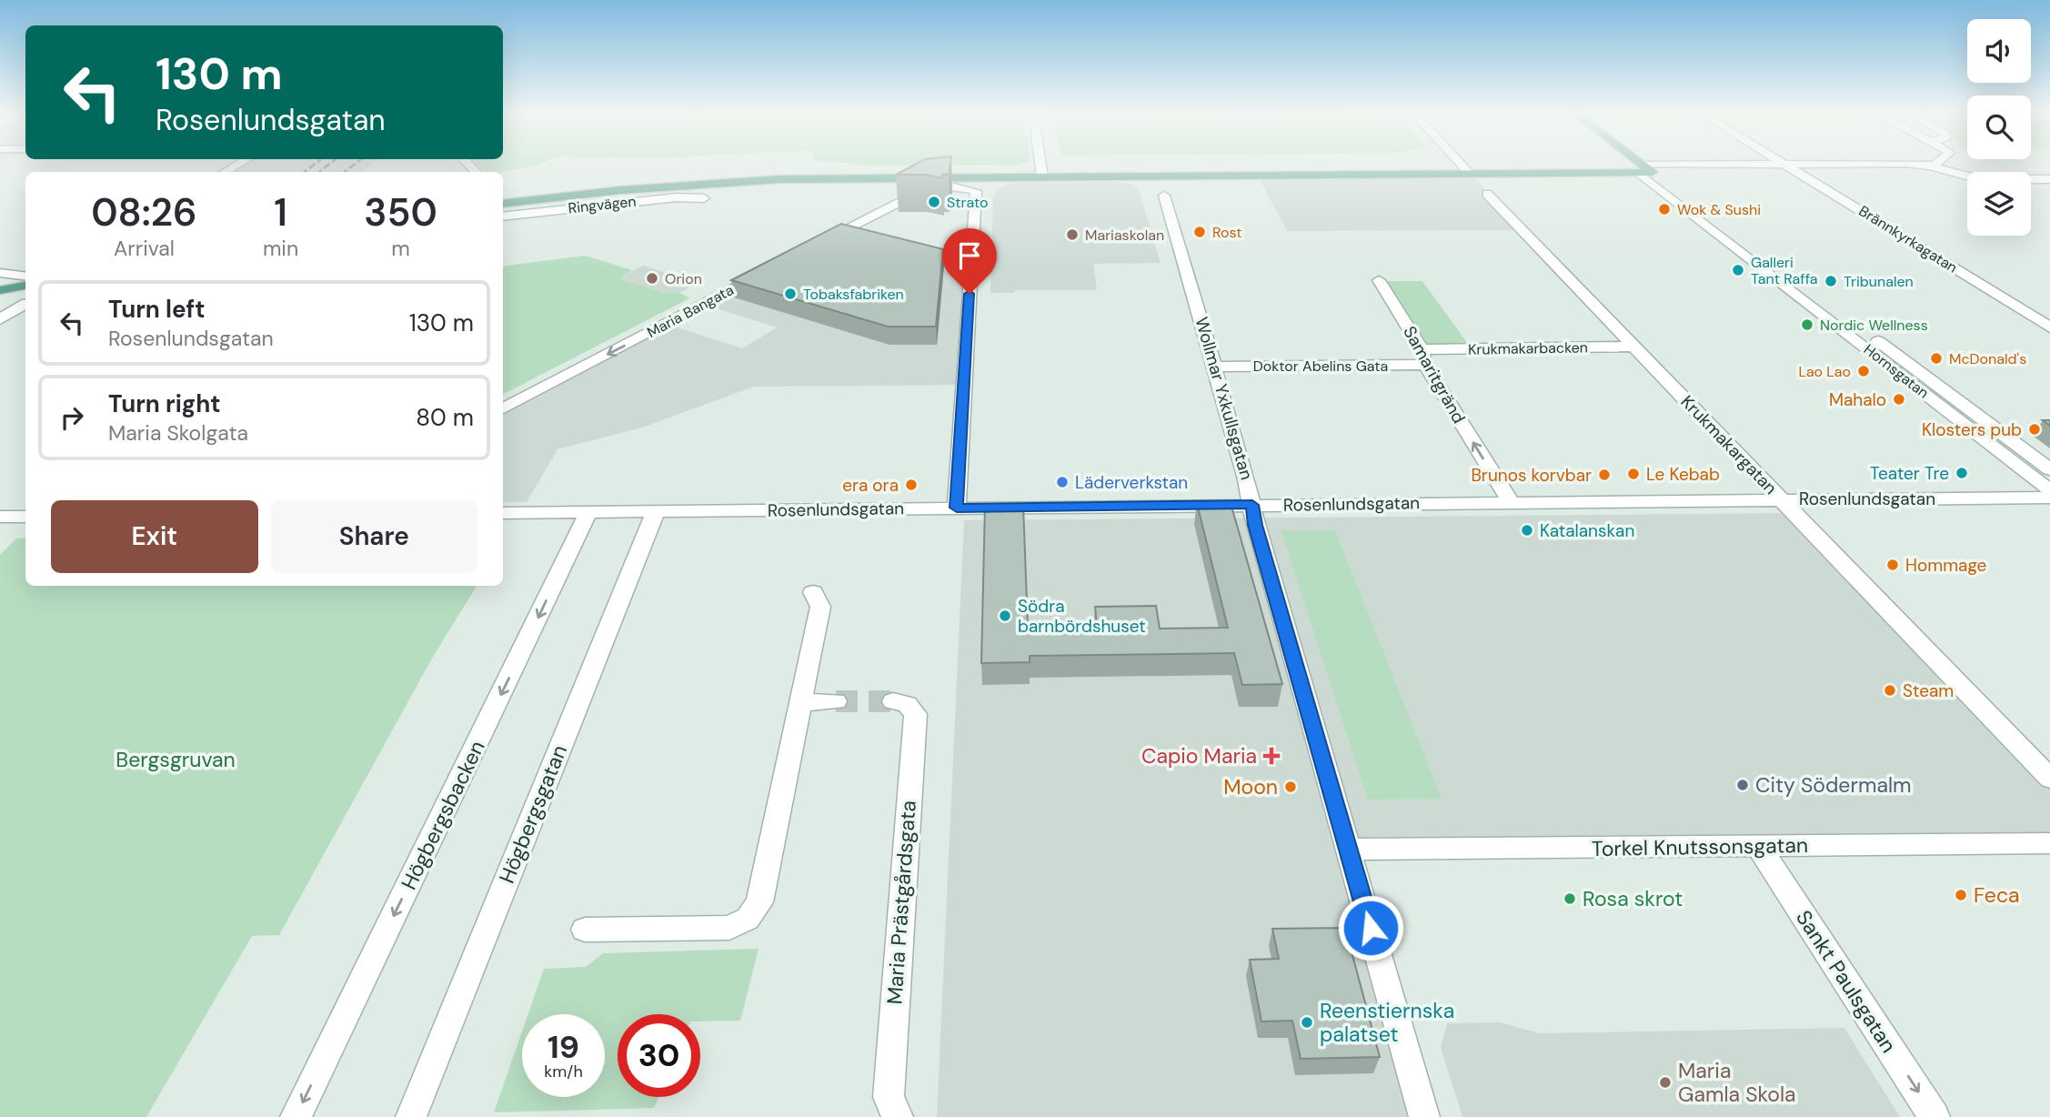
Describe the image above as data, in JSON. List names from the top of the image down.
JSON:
{
  "streets": {
    "main road": ["Ringvägen", "Hornsgatan"],
    "street": [
      "Brännkyrkagatan",
      "Maria Bangata",
      "Krukmakarbacken",
      "Doktor Abelins Gata",
      "Samaritgränd",
      "Wollmar Yxkullsgatan",
      "Krukmakargatan",
      "Rosenlundsgatan",
      "Högbergsgatan",
      "Högbergsbacken",
      "Torkel Knutssonsgatan",
      "Maria Prästgårdsgata",
      "Sankt Paulsgatan"
    ]
  },
  "crossings": [
    ["Ringvägen", "Brännkyrkagatan"],
    ["Ringvägen", "Hornsgatan"],
    ["Krukmakarbacken", "Doktor Abelins Gata"],
    ["Krukmakarbacken", "Samaritgränd"],
    ["Krukmakarbacken", "Krukmakargatan"],
    ["Doktor Abelins Gata", "Samaritgränd"],
    ["Doktor Abelins Gata", "Wollmar Yxkullsgatan"],
    ["Samaritgränd", "Rosenlundsgatan"],
    ["Wollmar Yxkullsgatan", "Rosenlundsgatan"],
    ["Wollmar Yxkullsgatan", "Torkel Knutssonsgatan"],
    ["Krukmakargatan", "Rosenlundsgatan"],
    ["Rosenlundsgatan", "Högbergsgatan"],
    ["Rosenlundsgatan", "Högbergsbacken"],
    ["Torkel Knutssonsgatan", "Sankt Paulsgatan"]
  ],
  "one_way": [
    "Maria Bangata",
    "Samaritgränd",
    "Högbergsbacken",
    "Sankt Paulsgatan"
  ],
  "parks": ["Bergsgruvan"],
  "places": {
    "other": [
      "Strato",
      "Wok & Sushi",
      "Rost",
      "Mariaskolan",
      "Galleri Tant Raffa",
      "Orion",
      "Tribunalen",
      "Tobaksfabriken",
      "Nordic Wellness",
      "McDonald's",
      "Lao Lao",
      "Mahalo",
      "Klosters pub",
      "Teater Tre",
      "Le Kebab",
      "Brunos korvbar",
      "Läderverkstan",
      "era ora",
      "Katalanskan",
      "Hommage",
      "Södra barnbördshuset",
      "Steam",
      "City Södermalm",
      "Moon",
      "Feca",
      "Rosa skrot",
      "Reenstiernska palatset",
      "Maria Gamla Skola"
    ],
    "health": ["Capio Maria"]
  },
  "page": {
    "turn": ["130 m", "Rosenlundsgatan"],
    "eta": [
      "08:26",
      "Arrival",
      "1",
      "min",
      "350",
      "m"
    ],
    "list": [
      {
        "name": "Turn left",
        "note": "Rosenlundsgatan",
        "value": "130 m"
      },
      {
        "name": "Turn right",
        "note": "Maria Skolgata",
        "value": "80 m"
      }
    ],
    "buttons": ["Exit", "Share"],
    "speed": "19 km/h",
    "limit": "30"
  }
}
